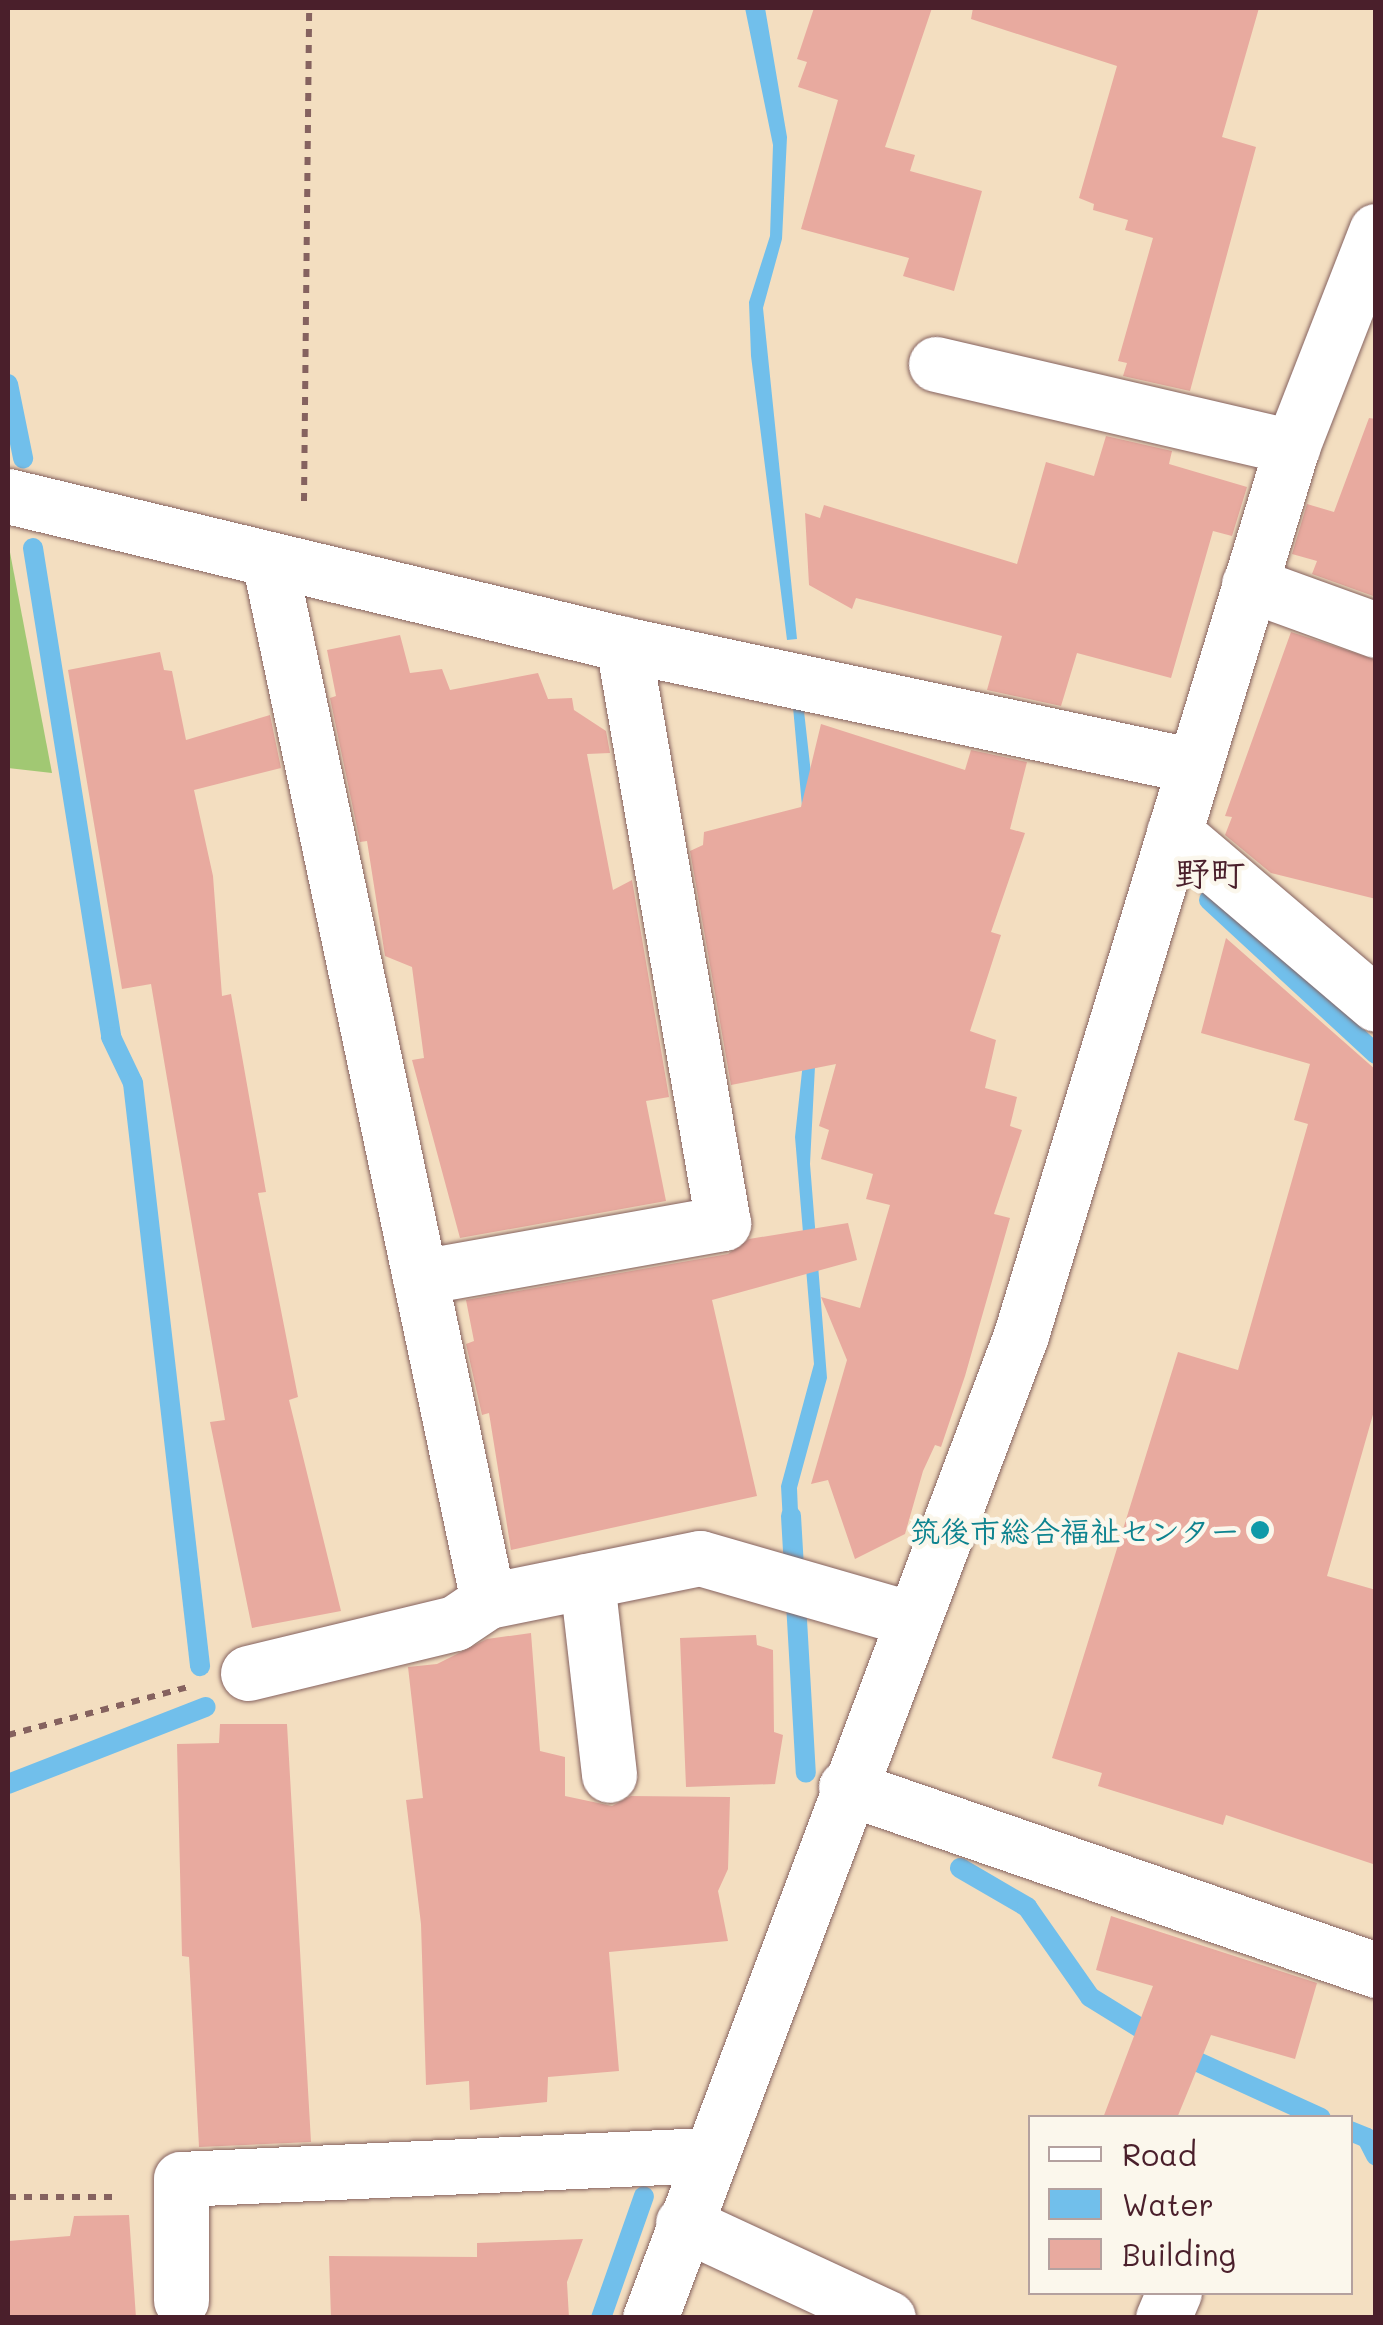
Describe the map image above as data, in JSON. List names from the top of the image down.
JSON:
{
  "districts": ["野町"],
  "places": ["筑後市総合福祉センター"],
  "legend": ["Road", "Water", "Building"]
}
